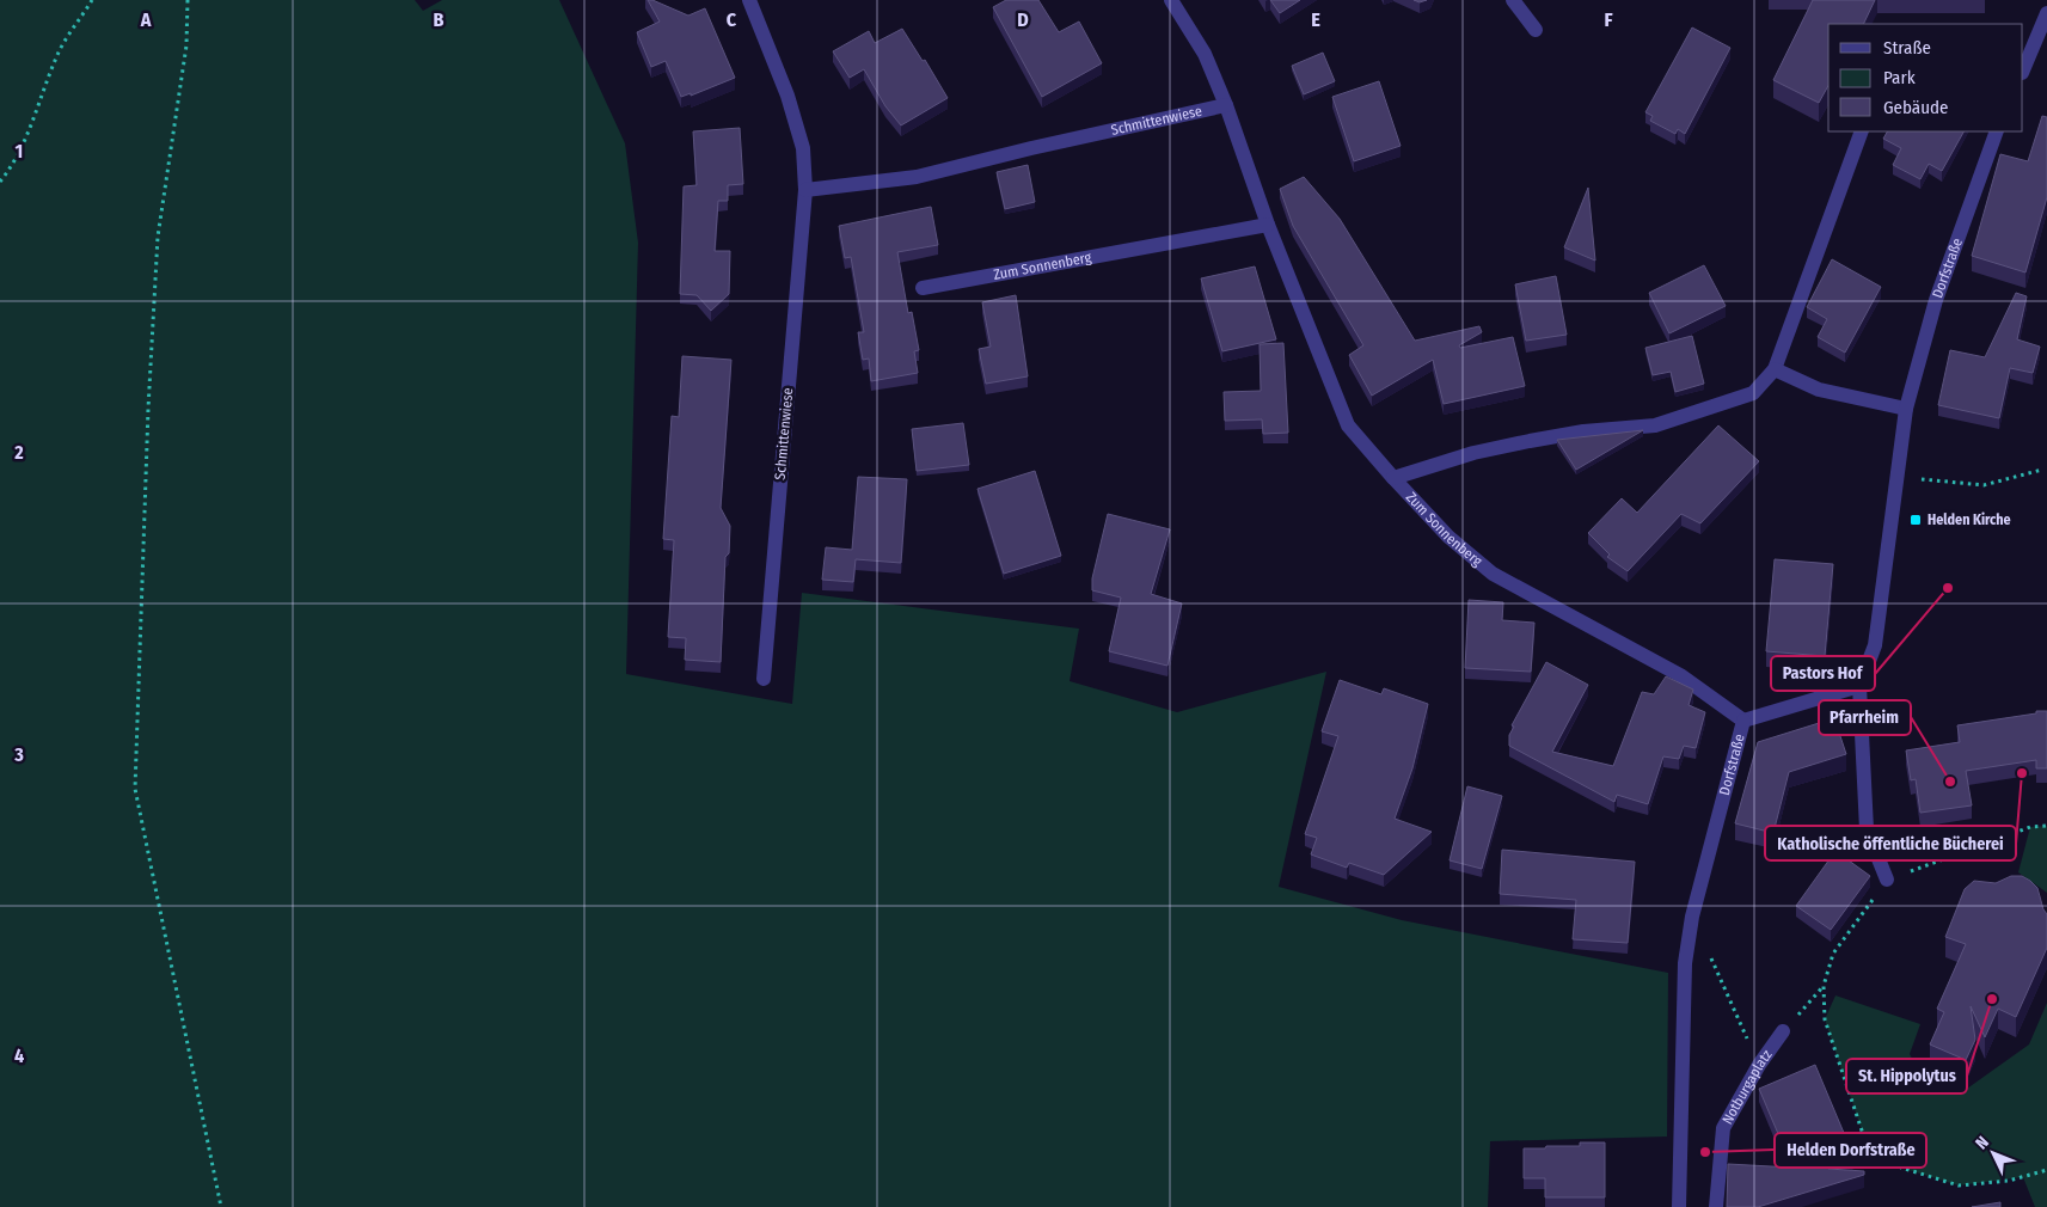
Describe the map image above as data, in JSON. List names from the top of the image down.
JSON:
{
  "streets": {
    "street": [
      "Schmittenwiese",
      "Zum Sonnenberg",
      "Dorfstraße",
      "Notburgaplatz"
    ]
  },
  "crossings": [
    ["Schmittenwiese", "Zum Sonnenberg"],
    ["Zum Sonnenberg", "Dorfstraße"]
  ],
  "places": {
    "transit": ["Helden Kirche"],
    "other": [
      "Pastors Hof",
      "Katholische öffentliche Bücherei",
      "Pfarrheim",
      "St. Hippolytus",
      "Helden Dorfstraße"
    ]
  },
  "legend": ["Straße", "Park", "Gebäude"],
  "north": "top left",
  "grid": {
    "columns": [
      "A",
      "B",
      "C",
      "D",
      "E",
      "F"
    ],
    "rows": [
      "1",
      "2",
      "3",
      "4"
    ]
  }
}
